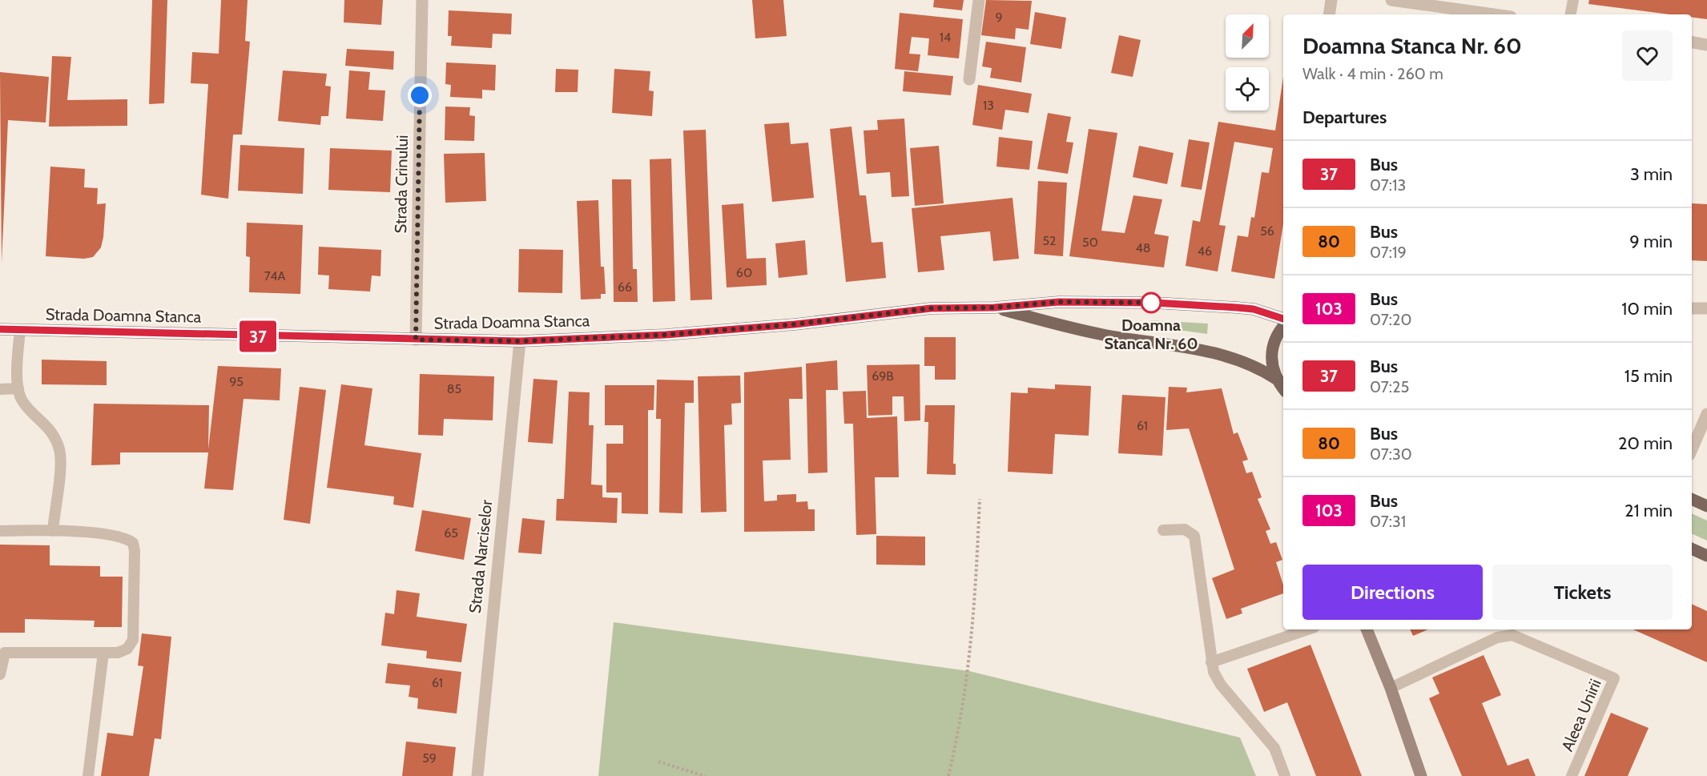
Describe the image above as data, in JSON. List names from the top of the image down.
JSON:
{
  "streets": {
    "main road": ["Strada Doamna Stanca"],
    "street": ["Strada Crinului", "Strada Narciselor"],
    "lane": ["Aleea Unirii"]
  },
  "crossings": [
    ["Strada Crinului", "Strada Doamna Stanca"],
    ["Strada Doamna Stanca", "Strada Narciselor"]
  ],
  "places": ["Doamna Stanca Nr. 60"],
  "lines": ["bus line 37"],
  "house_numbers": [
    "9",
    "14",
    "13",
    "56",
    "52",
    "50",
    "48",
    "46",
    "60",
    "74A",
    "66",
    "69B",
    "95",
    "85",
    "61",
    "65",
    "61",
    "59"
  ],
  "north": "top right",
  "page": {
    "on_map": "37",
    "heading": [
      ["Doamna Stanca Nr. 60", "Walk · 4 min · 260 m"],
      "Departures"
    ],
    "list": [
      {
        "mark": "37",
        "name": "Bus",
        "note": "07:13",
        "value": "3 min"
      },
      {
        "mark": "80",
        "name": "Bus",
        "note": "07:19",
        "value": "9 min"
      },
      {
        "mark": "103",
        "name": "Bus",
        "note": "07:20",
        "value": "10 min"
      },
      {
        "mark": "37",
        "name": "Bus",
        "note": "07:25",
        "value": "15 min"
      },
      {
        "mark": "80",
        "name": "Bus",
        "note": "07:30",
        "value": "20 min"
      },
      {
        "mark": "103",
        "name": "Bus",
        "note": "07:31",
        "value": "21 min"
      }
    ],
    "buttons": ["Directions", "Tickets"]
  }
}
